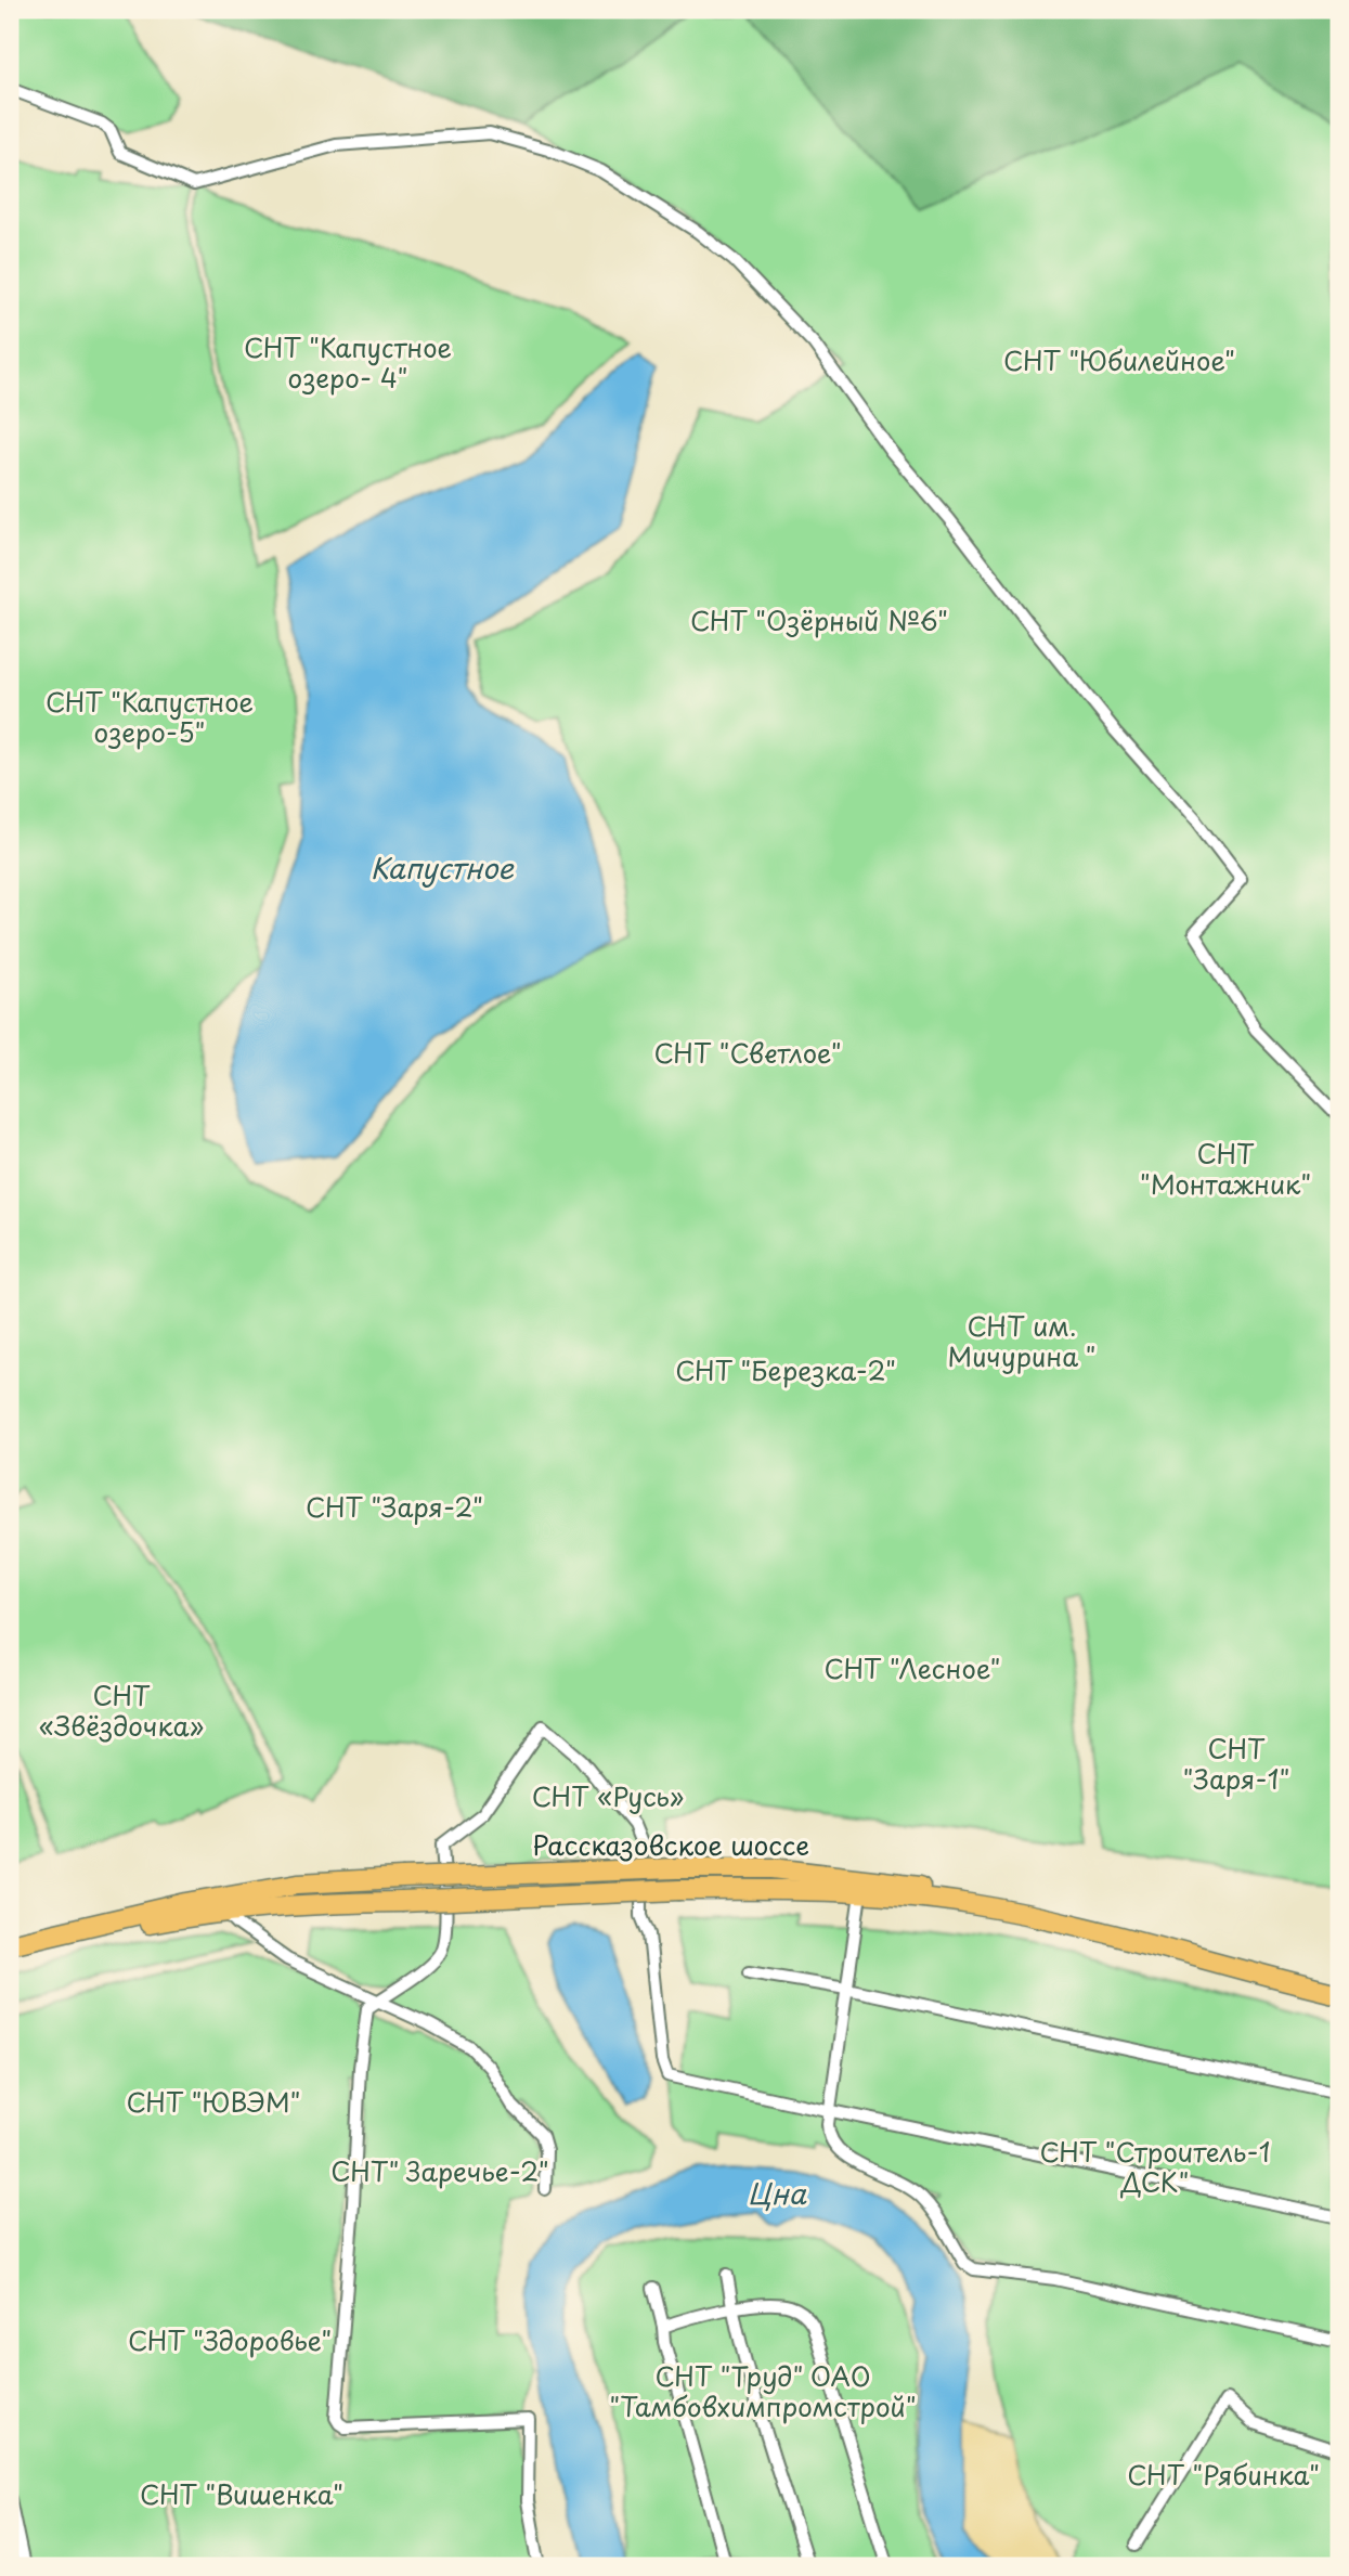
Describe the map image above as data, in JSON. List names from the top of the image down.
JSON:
{
  "streets": {
    "main road": ["Рассказовское шоссе"]
  },
  "water": ["Капустное", "Цна"],
  "parks": [
    "СНТ \"Капустное озеро- 4\"",
    "СНТ \"Юбилейное\"",
    "СНТ \"Озёрный №6\"",
    "СНТ \"Капустное озеро-5\"",
    "СНТ \"Светлое\"",
    "СНТ \"Монтажник\"",
    "СНТ им. Мичурина \"",
    "СНТ \"Березка-2\"",
    "СНТ \"Заря-2\"",
    "СНТ \"Лесное\"",
    "СНТ «Звёздочка»",
    "СНТ \"Заря-1\"",
    "СНТ «Русь»",
    "СНТ \"ЮВЭМ\"",
    "СНТ \"Строитель-1 ДСК\"",
    "СНТ\" Заречье-2\"",
    "СНТ \"Здоровье\"",
    "СНТ \"Труд\" ОАО \"Тамбовхимпромстрой\"",
    "СНТ \"Рябинка\"",
    "СНТ \"Вишенка\""
  ]
}
